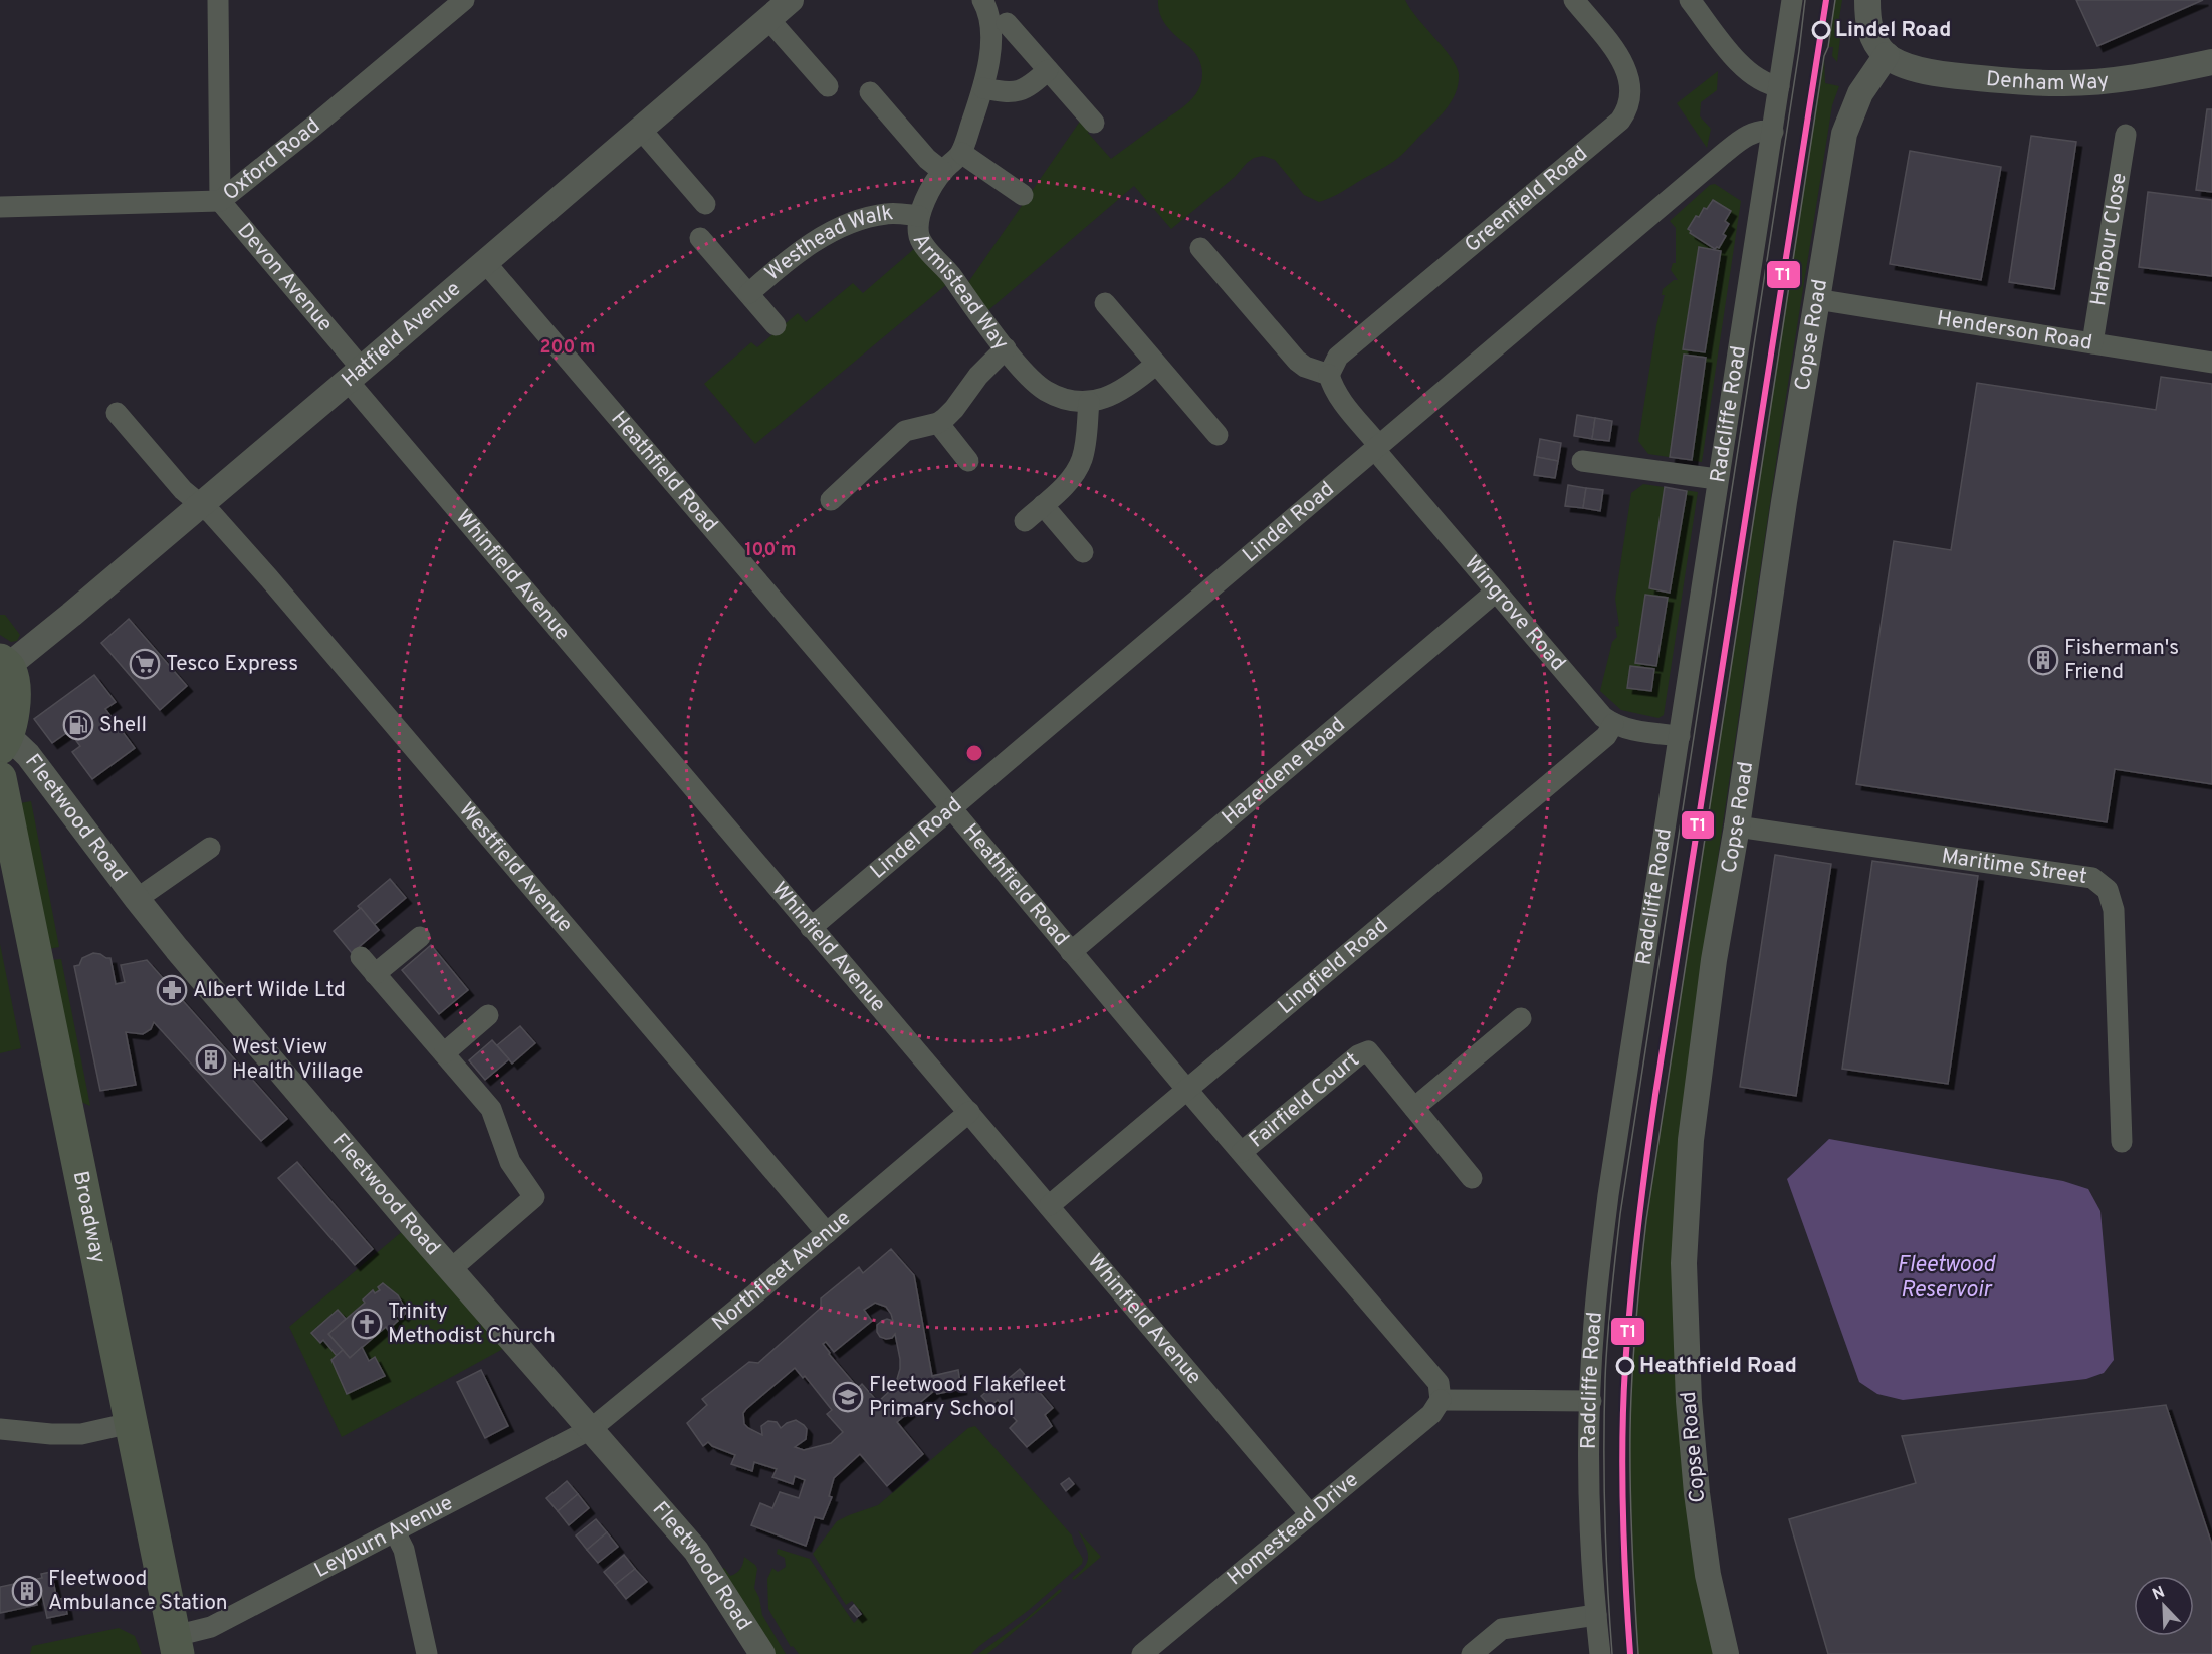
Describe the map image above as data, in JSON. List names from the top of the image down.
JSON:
{
  "streets": {
    "main road": ["Broadway"],
    "street": [
      "Denham Way",
      "Oxford Road",
      "Greenfield Road",
      "Harbour Close",
      "Westhead Walk",
      "Devon Avenue",
      "Armistead Way",
      "Henderson Road",
      "Hatfield Avenue",
      "Copse Road",
      "Radcliffe Road",
      "Heathfield Road",
      "Lindel Road",
      "Whinfield Avenue",
      "Wingrove Road",
      "Hazeldene Road",
      "Fleetwood Road",
      "Maritime Street",
      "Westfield Avenue",
      "Lingfield Road",
      "Fairfield Court",
      "Northfleet Avenue",
      "Homestead Drive",
      "Leyburn Avenue"
    ]
  },
  "crossings": [
    ["Denham Way", "Copse Road"],
    ["Oxford Road", "Devon Avenue"],
    ["Harbour Close", "Henderson Road"],
    ["Westhead Walk", "Armistead Way"],
    ["Devon Avenue", "Hatfield Avenue"],
    ["Devon Avenue", "Whinfield Avenue"],
    ["Henderson Road", "Copse Road"],
    ["Hatfield Avenue", "Heathfield Road"],
    ["Hatfield Avenue", "Whinfield Avenue"],
    ["Hatfield Avenue", "Westfield Avenue"],
    ["Copse Road", "Maritime Street"],
    ["Radcliffe Road", "Lindel Road"],
    ["Heathfield Road", "Lindel Road"],
    ["Heathfield Road", "Hazeldene Road"],
    ["Heathfield Road", "Lingfield Road"],
    ["Heathfield Road", "Fairfield Court"],
    ["Heathfield Road", "Homestead Drive"],
    ["Lindel Road", "Whinfield Avenue"],
    ["Lindel Road", "Wingrove Road"],
    ["Whinfield Avenue", "Lingfield Road"],
    ["Whinfield Avenue", "Northfleet Avenue"],
    ["Whinfield Avenue", "Homestead Drive"],
    ["Wingrove Road", "Hazeldene Road"],
    ["Wingrove Road", "Lingfield Road"],
    ["Fleetwood Road", "Northfleet Avenue"],
    ["Fleetwood Road", "Leyburn Avenue"],
    ["Westfield Avenue", "Northfleet Avenue"],
    ["Broadway", "Leyburn Avenue"],
    ["Northfleet Avenue", "Leyburn Avenue"]
  ],
  "water": ["Fleetwood Reservoir"],
  "places": {
    "other": ["Lindel Road", "Heathfield Road"],
    "building": ["Fisherman's Friend", "West View Health Village", "Fleetwood Ambulance Station"],
    "supermarket": ["Tesco Express"],
    "fuel station": ["Shell"],
    "pharmacy": ["Albert Wilde Ltd"],
    "church": ["Trinity Methodist Church"],
    "school or university": ["Fleetwood Flakefleet Primary School"]
  },
  "lines": ["transit line T1"],
  "north": "top left",
  "rings": ["200 m", "100 m"]
}
